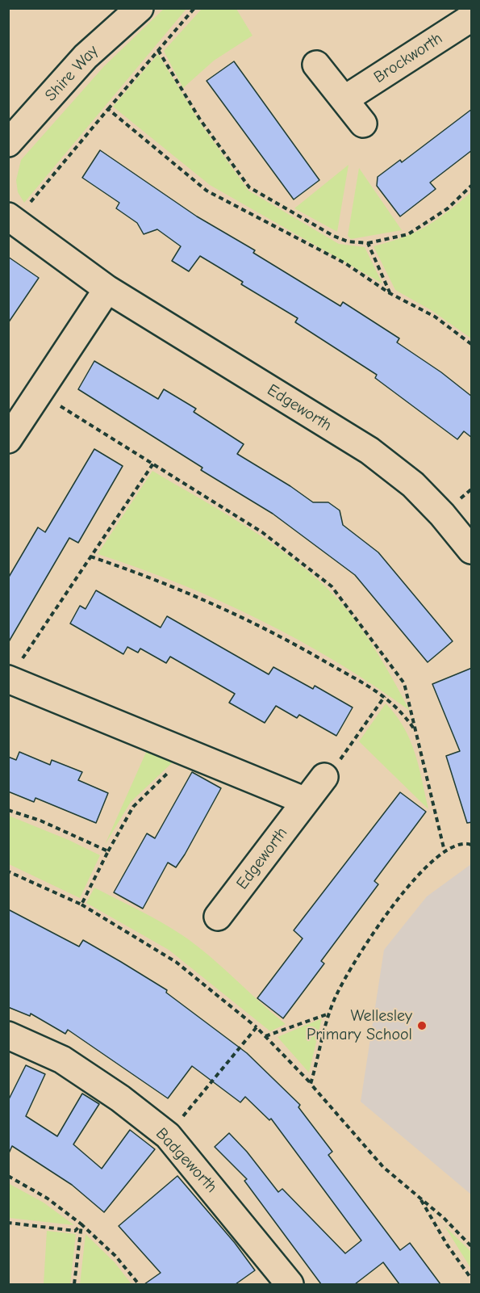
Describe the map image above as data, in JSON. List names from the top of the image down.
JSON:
{
  "streets": {
    "street": [
      "Brockworth",
      "Shire Way",
      "Edgeworth",
      "Badgeworth"
    ]
  },
  "places": ["Wellesley Primary School"]
}
